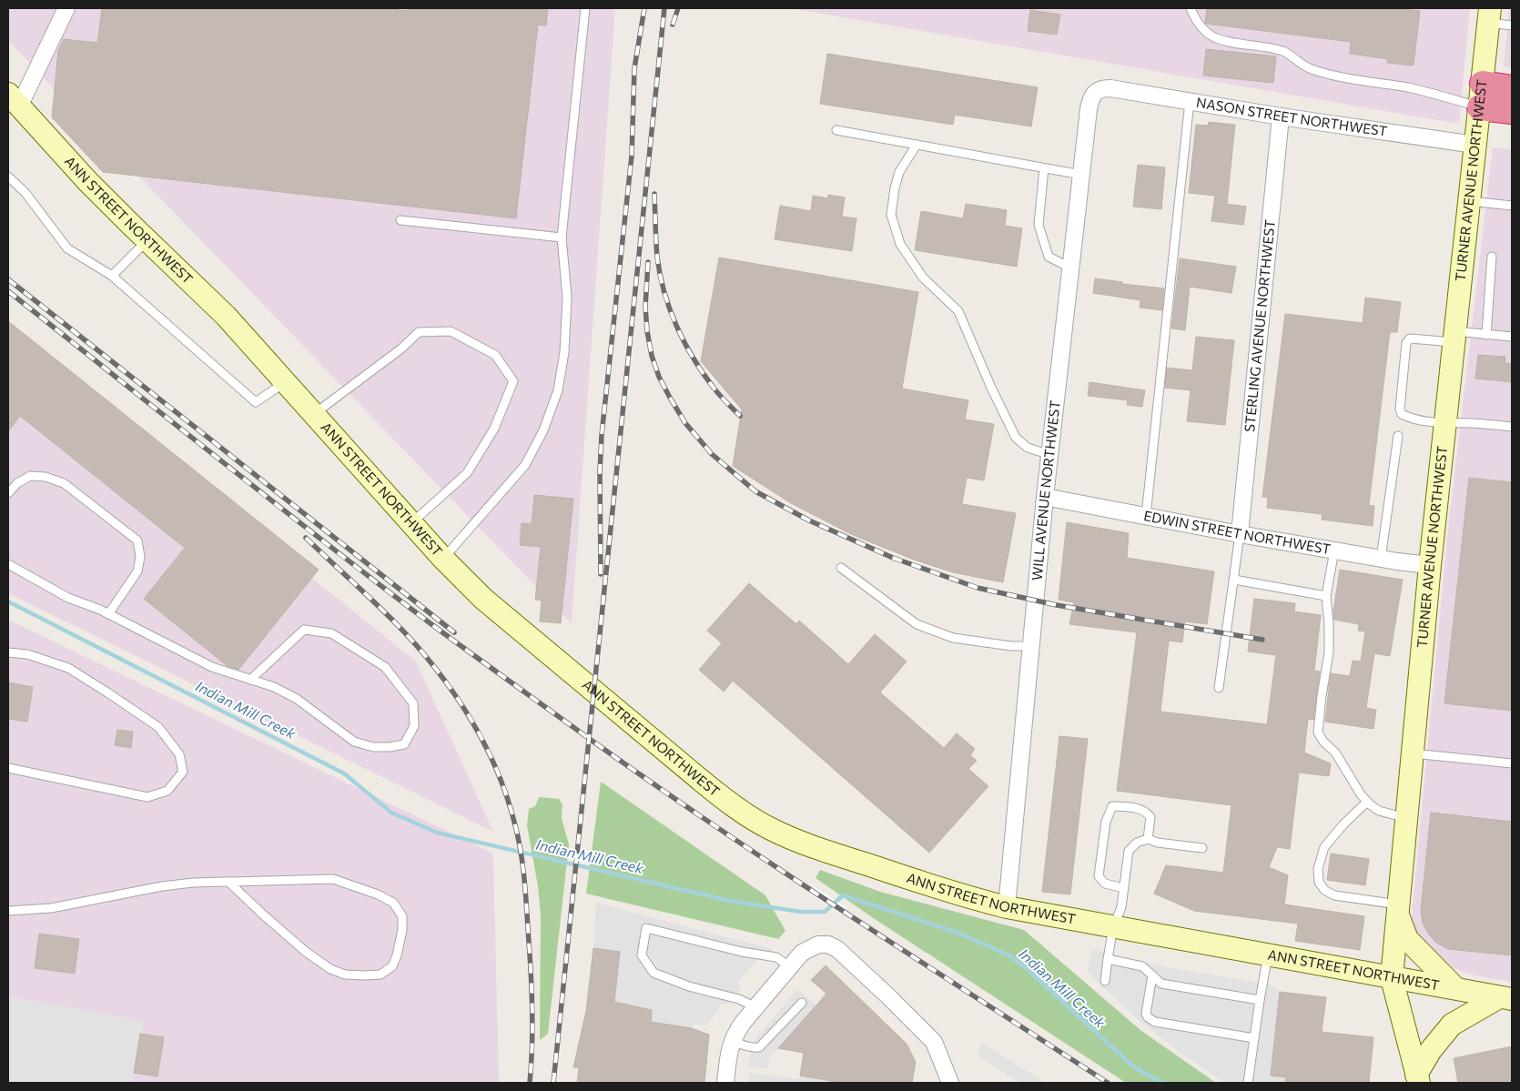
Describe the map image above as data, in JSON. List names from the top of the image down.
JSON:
{
  "streets": {
    "main road": ["TURNER AVENUE NORTHWEST", "ANN STREET NORTHWEST"],
    "street": [
      "NASON STREET NORTHWEST",
      "STERLING AVENUE NORTHWEST",
      "WILL AVENUE NORTHWEST",
      "EDWIN STREET NORTHWEST"
    ]
  },
  "crossings": [
    ["NASON STREET NORTHWEST", "TURNER AVENUE NORTHWEST"],
    ["NASON STREET NORTHWEST", "STERLING AVENUE NORTHWEST"],
    ["NASON STREET NORTHWEST", "WILL AVENUE NORTHWEST"],
    ["TURNER AVENUE NORTHWEST", "ANN STREET NORTHWEST"],
    ["TURNER AVENUE NORTHWEST", "EDWIN STREET NORTHWEST"],
    ["ANN STREET NORTHWEST", "WILL AVENUE NORTHWEST"],
    ["STERLING AVENUE NORTHWEST", "EDWIN STREET NORTHWEST"],
    ["WILL AVENUE NORTHWEST", "EDWIN STREET NORTHWEST"]
  ],
  "water": ["Indian Mill Creek"]
}
